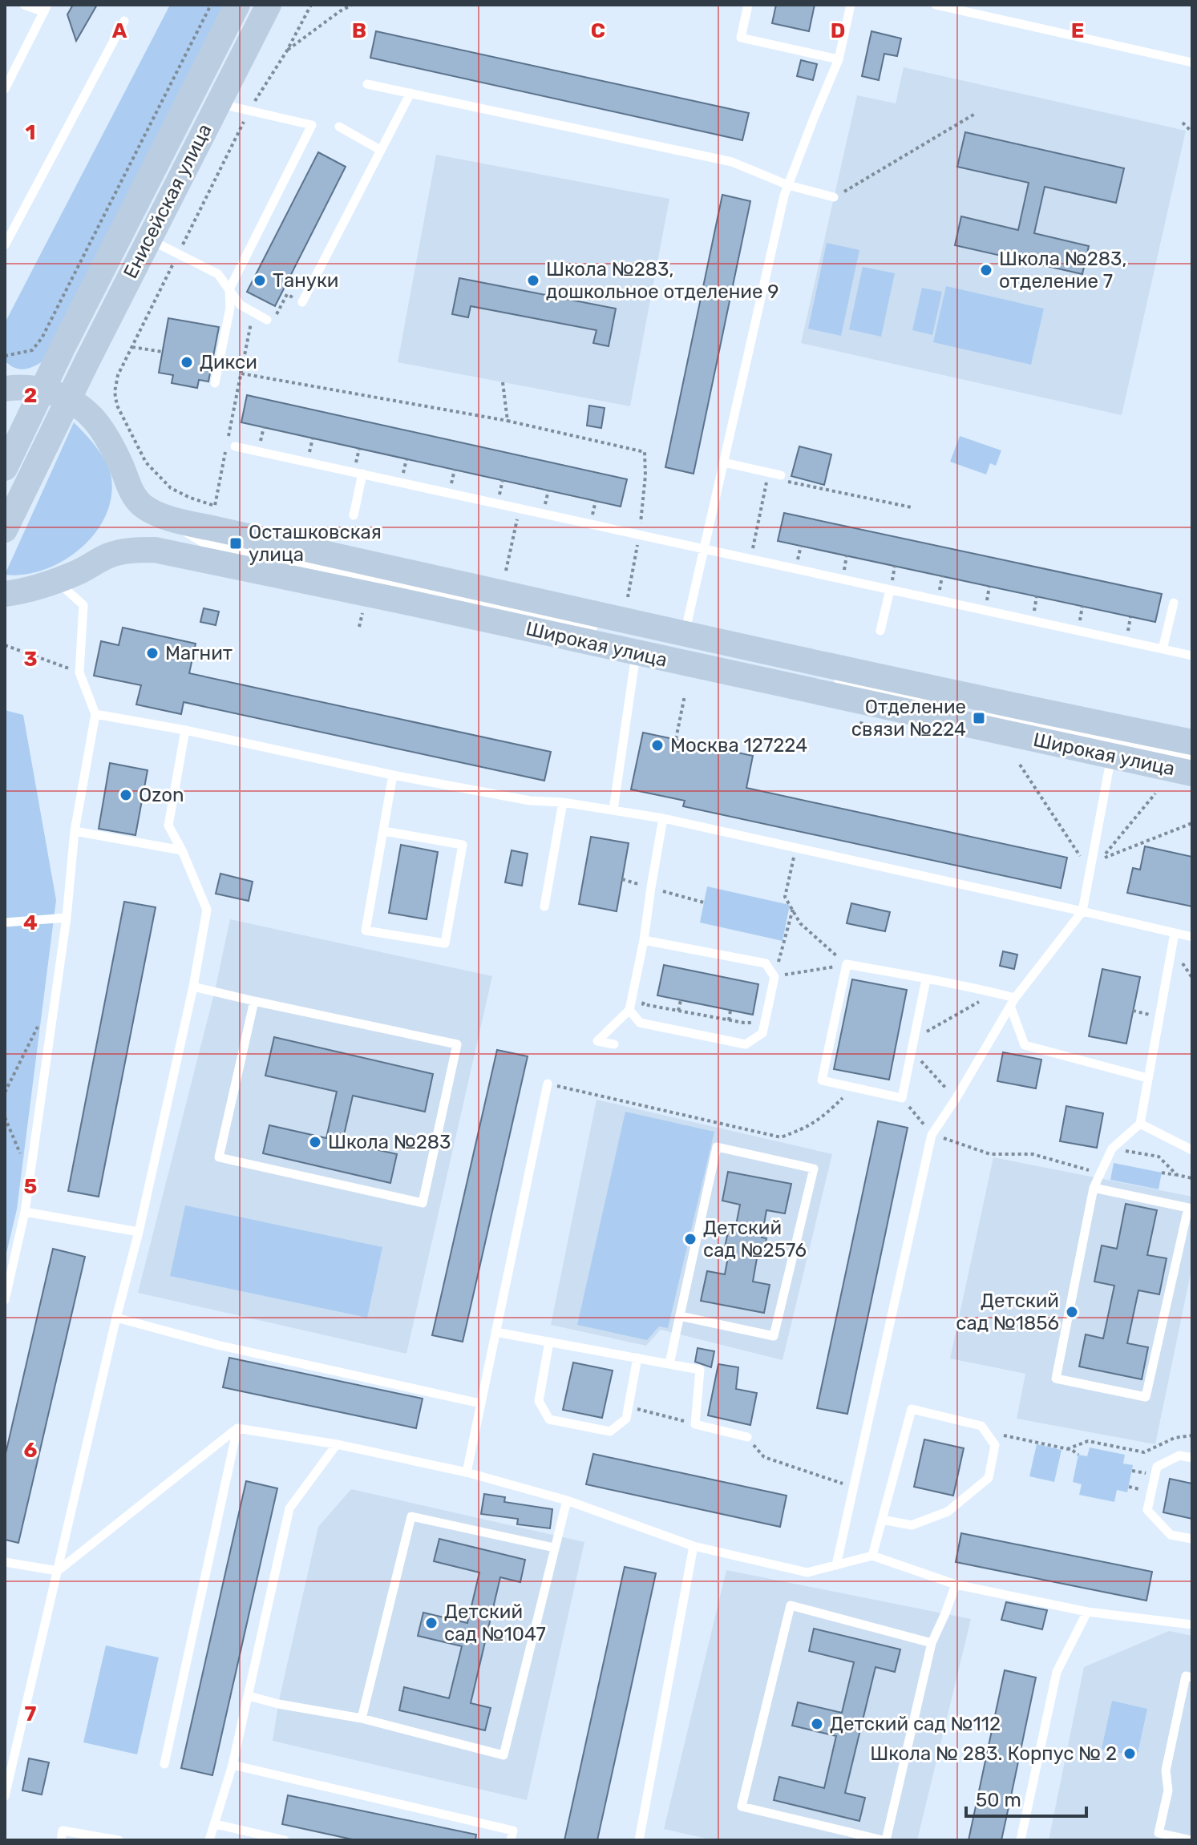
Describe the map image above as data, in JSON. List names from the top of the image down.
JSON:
{
  "streets": {
    "main road": ["Енисейская улица", "Широкая улица"]
  },
  "crossings": [
    ["Енисейская улица", "Широкая улица"]
  ],
  "places": {
    "other": [
      "Школа №283, отделение 7",
      "Тануки",
      "Школа №283, дошкольное отделение 9",
      "Дикси",
      "Магнит",
      "Москва 127224",
      "Ozon",
      "Школа №283",
      "Детский сад №2576",
      "Детский сад №1856",
      "Детский сад №1047",
      "Детский сад №112",
      "Школа № 283. Корпус № 2"
    ],
    "transit": ["Осташковская улица", "Отделение связи №224"]
  },
  "scale_bar": "50 m",
  "grid": {
    "columns": [
      "A",
      "B",
      "C",
      "D",
      "E"
    ],
    "rows": [
      "1",
      "2",
      "3",
      "4",
      "5",
      "6",
      "7"
    ]
  }
}
